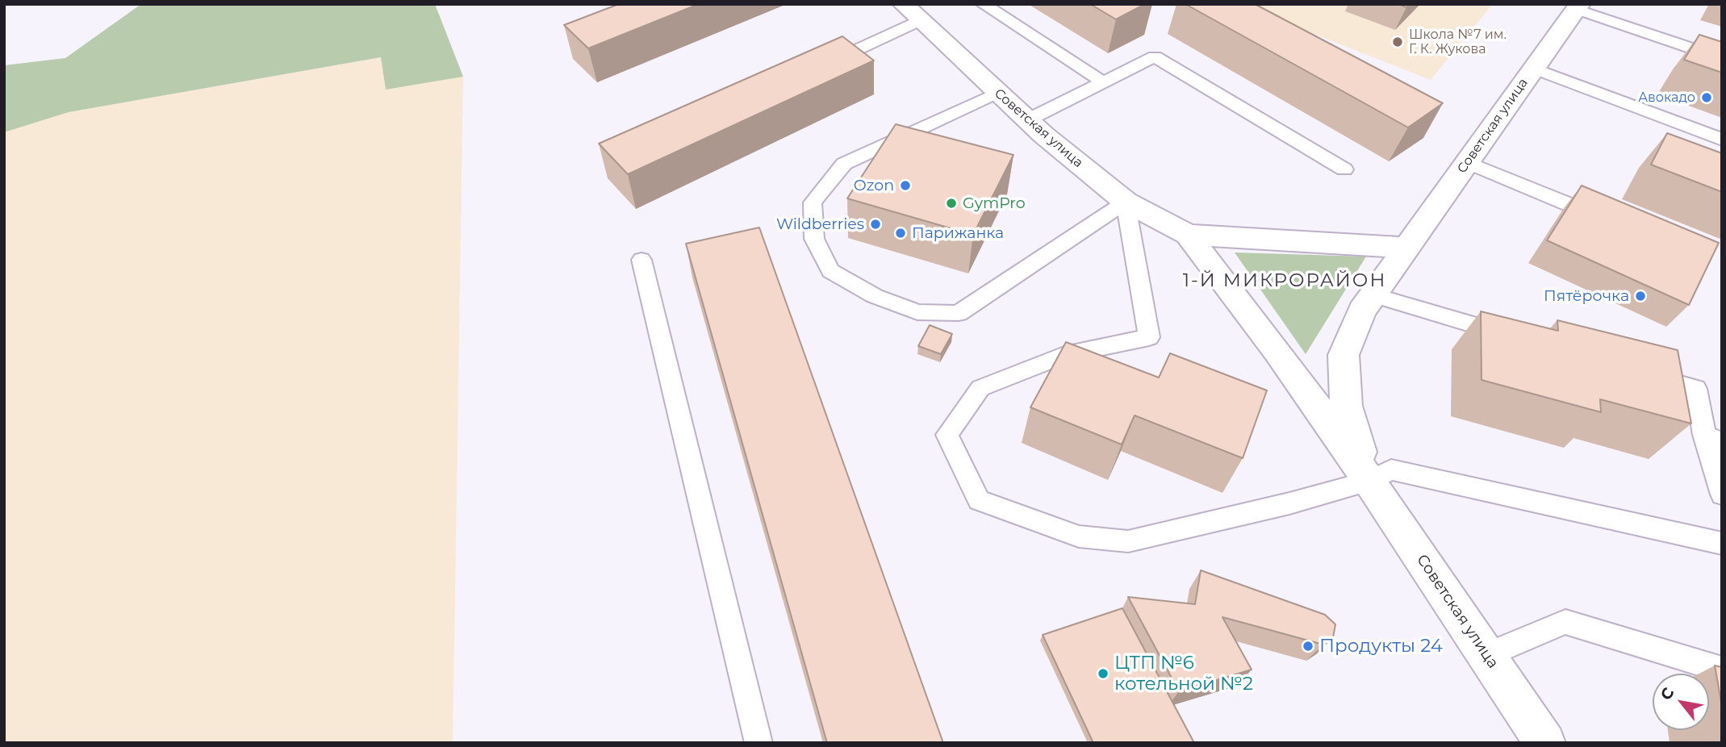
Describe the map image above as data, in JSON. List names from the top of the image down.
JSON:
{
  "streets": {
    "street": ["Советская улица"]
  },
  "districts": ["1-Й МИКРОРАЙОН"],
  "places": [
    "Школа №7 им. Г. К. Жукова",
    "Авокадо",
    "Ozon",
    "GymPro",
    "Wildberries",
    "Парижанка",
    "Пятёрочка",
    "Продукты 24",
    "ЦТП №6 котельной №2"
  ],
  "north": "top left"
}
